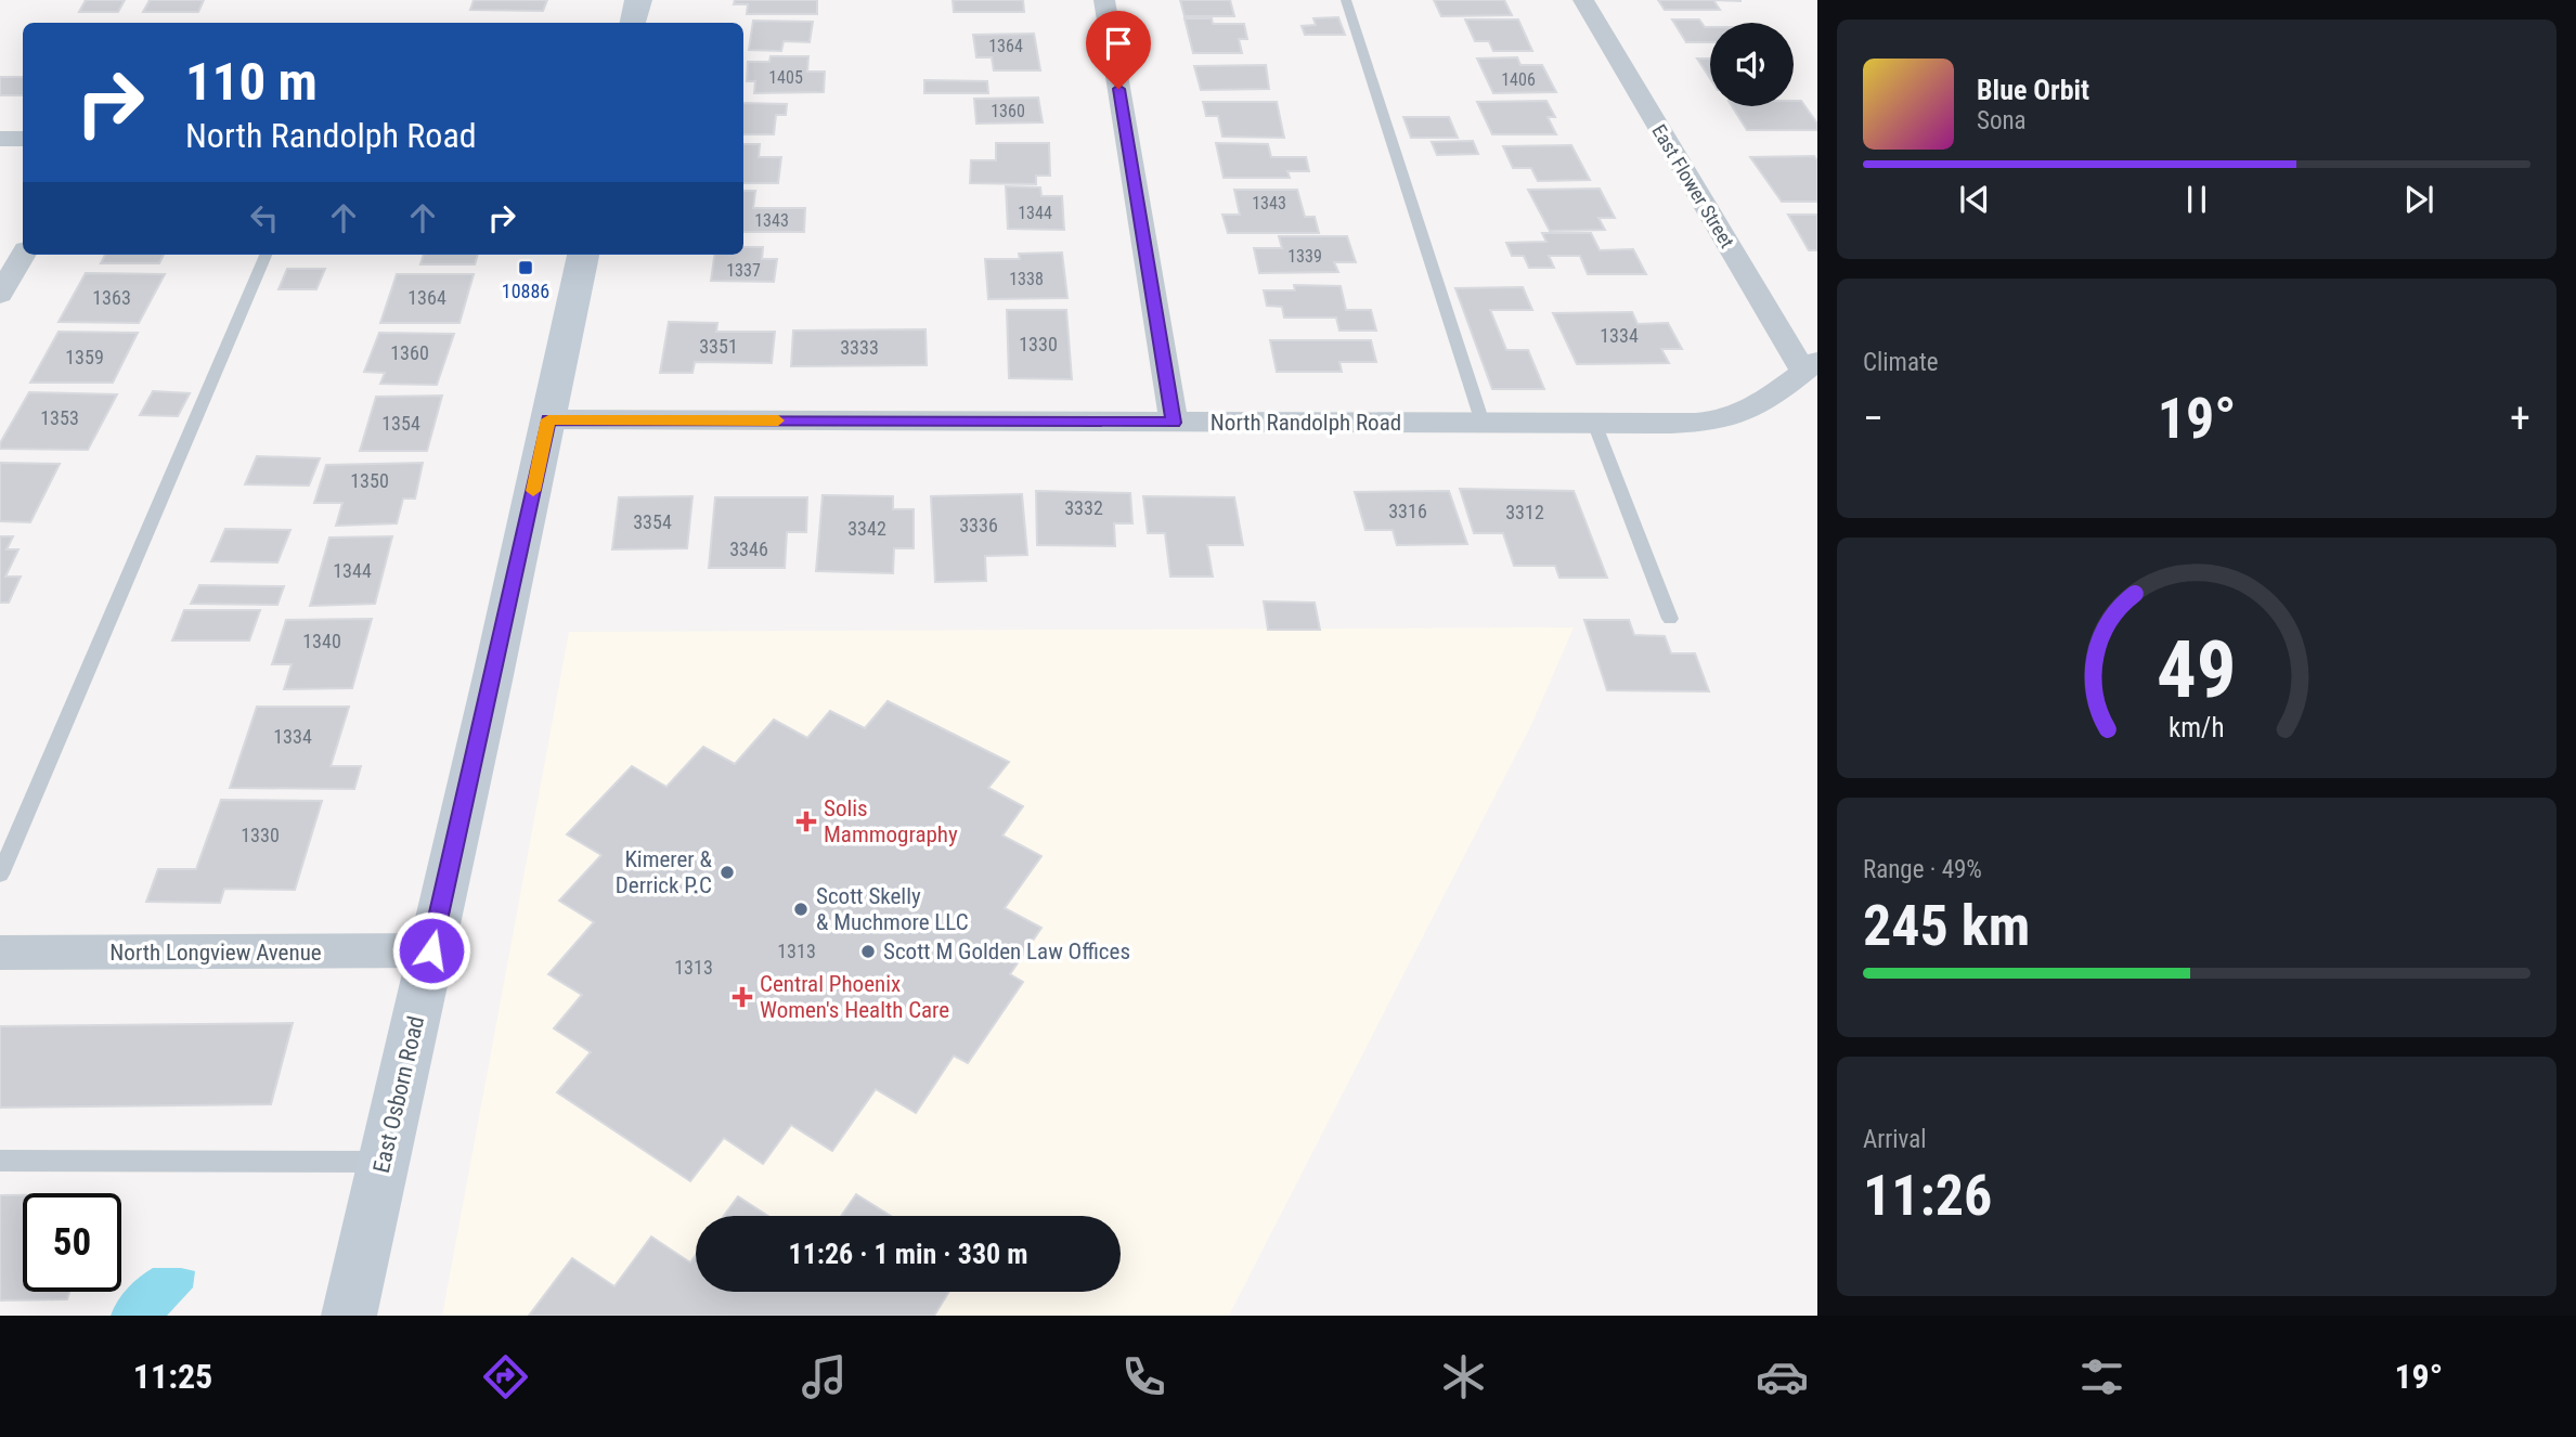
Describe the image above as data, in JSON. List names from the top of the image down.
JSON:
{
  "streets": {
    "main road": ["East Osborn Road"],
    "street": ["East Flower Street", "North Randolph Road", "North Longview Avenue"]
  },
  "crossings": [
    ["East Flower Street", "North Randolph Road"],
    ["North Randolph Road", "East Osborn Road"],
    ["North Longview Avenue", "East Osborn Road"]
  ],
  "places": {
    "transit": ["10886"],
    "health": ["Solis Mammography", "Central Phoenix Women's Health Care"],
    "other": ["Kimerer & Derrick P.C", "Scott Skelly & Muchmore LLC", "Scott M Golden Law Offices"]
  },
  "house_numbers": [
    "1364",
    "1405",
    "1406",
    "1360",
    "1343",
    "1344",
    "1343",
    "1339",
    "1337",
    "1338",
    "1363",
    "1364",
    "1334",
    "1330",
    "3351",
    "3333",
    "1360",
    "1359",
    "1353",
    "1354",
    "1350",
    "3332",
    "3316",
    "3312",
    "3354",
    "3336",
    "3342",
    "3346",
    "1344",
    "1340",
    "1334",
    "1330",
    "1313",
    "1313"
  ],
  "page": {
    "turn": ["110 m", "North Randolph Road"],
    "song": ["Blue Orbit", "Sona"],
    "tile": [
      "Climate",
      ["Range · 49%", "245 km"],
      ["Arrival", "11:26"]
    ],
    "heat": ["−", "19°", "+"],
    "limit": "50",
    "trip": "11:26 · 1 min · 330 m",
    "tabs": ["11:25", "19°"],
    "gauge": ["49", "km/h"]
  }
}
